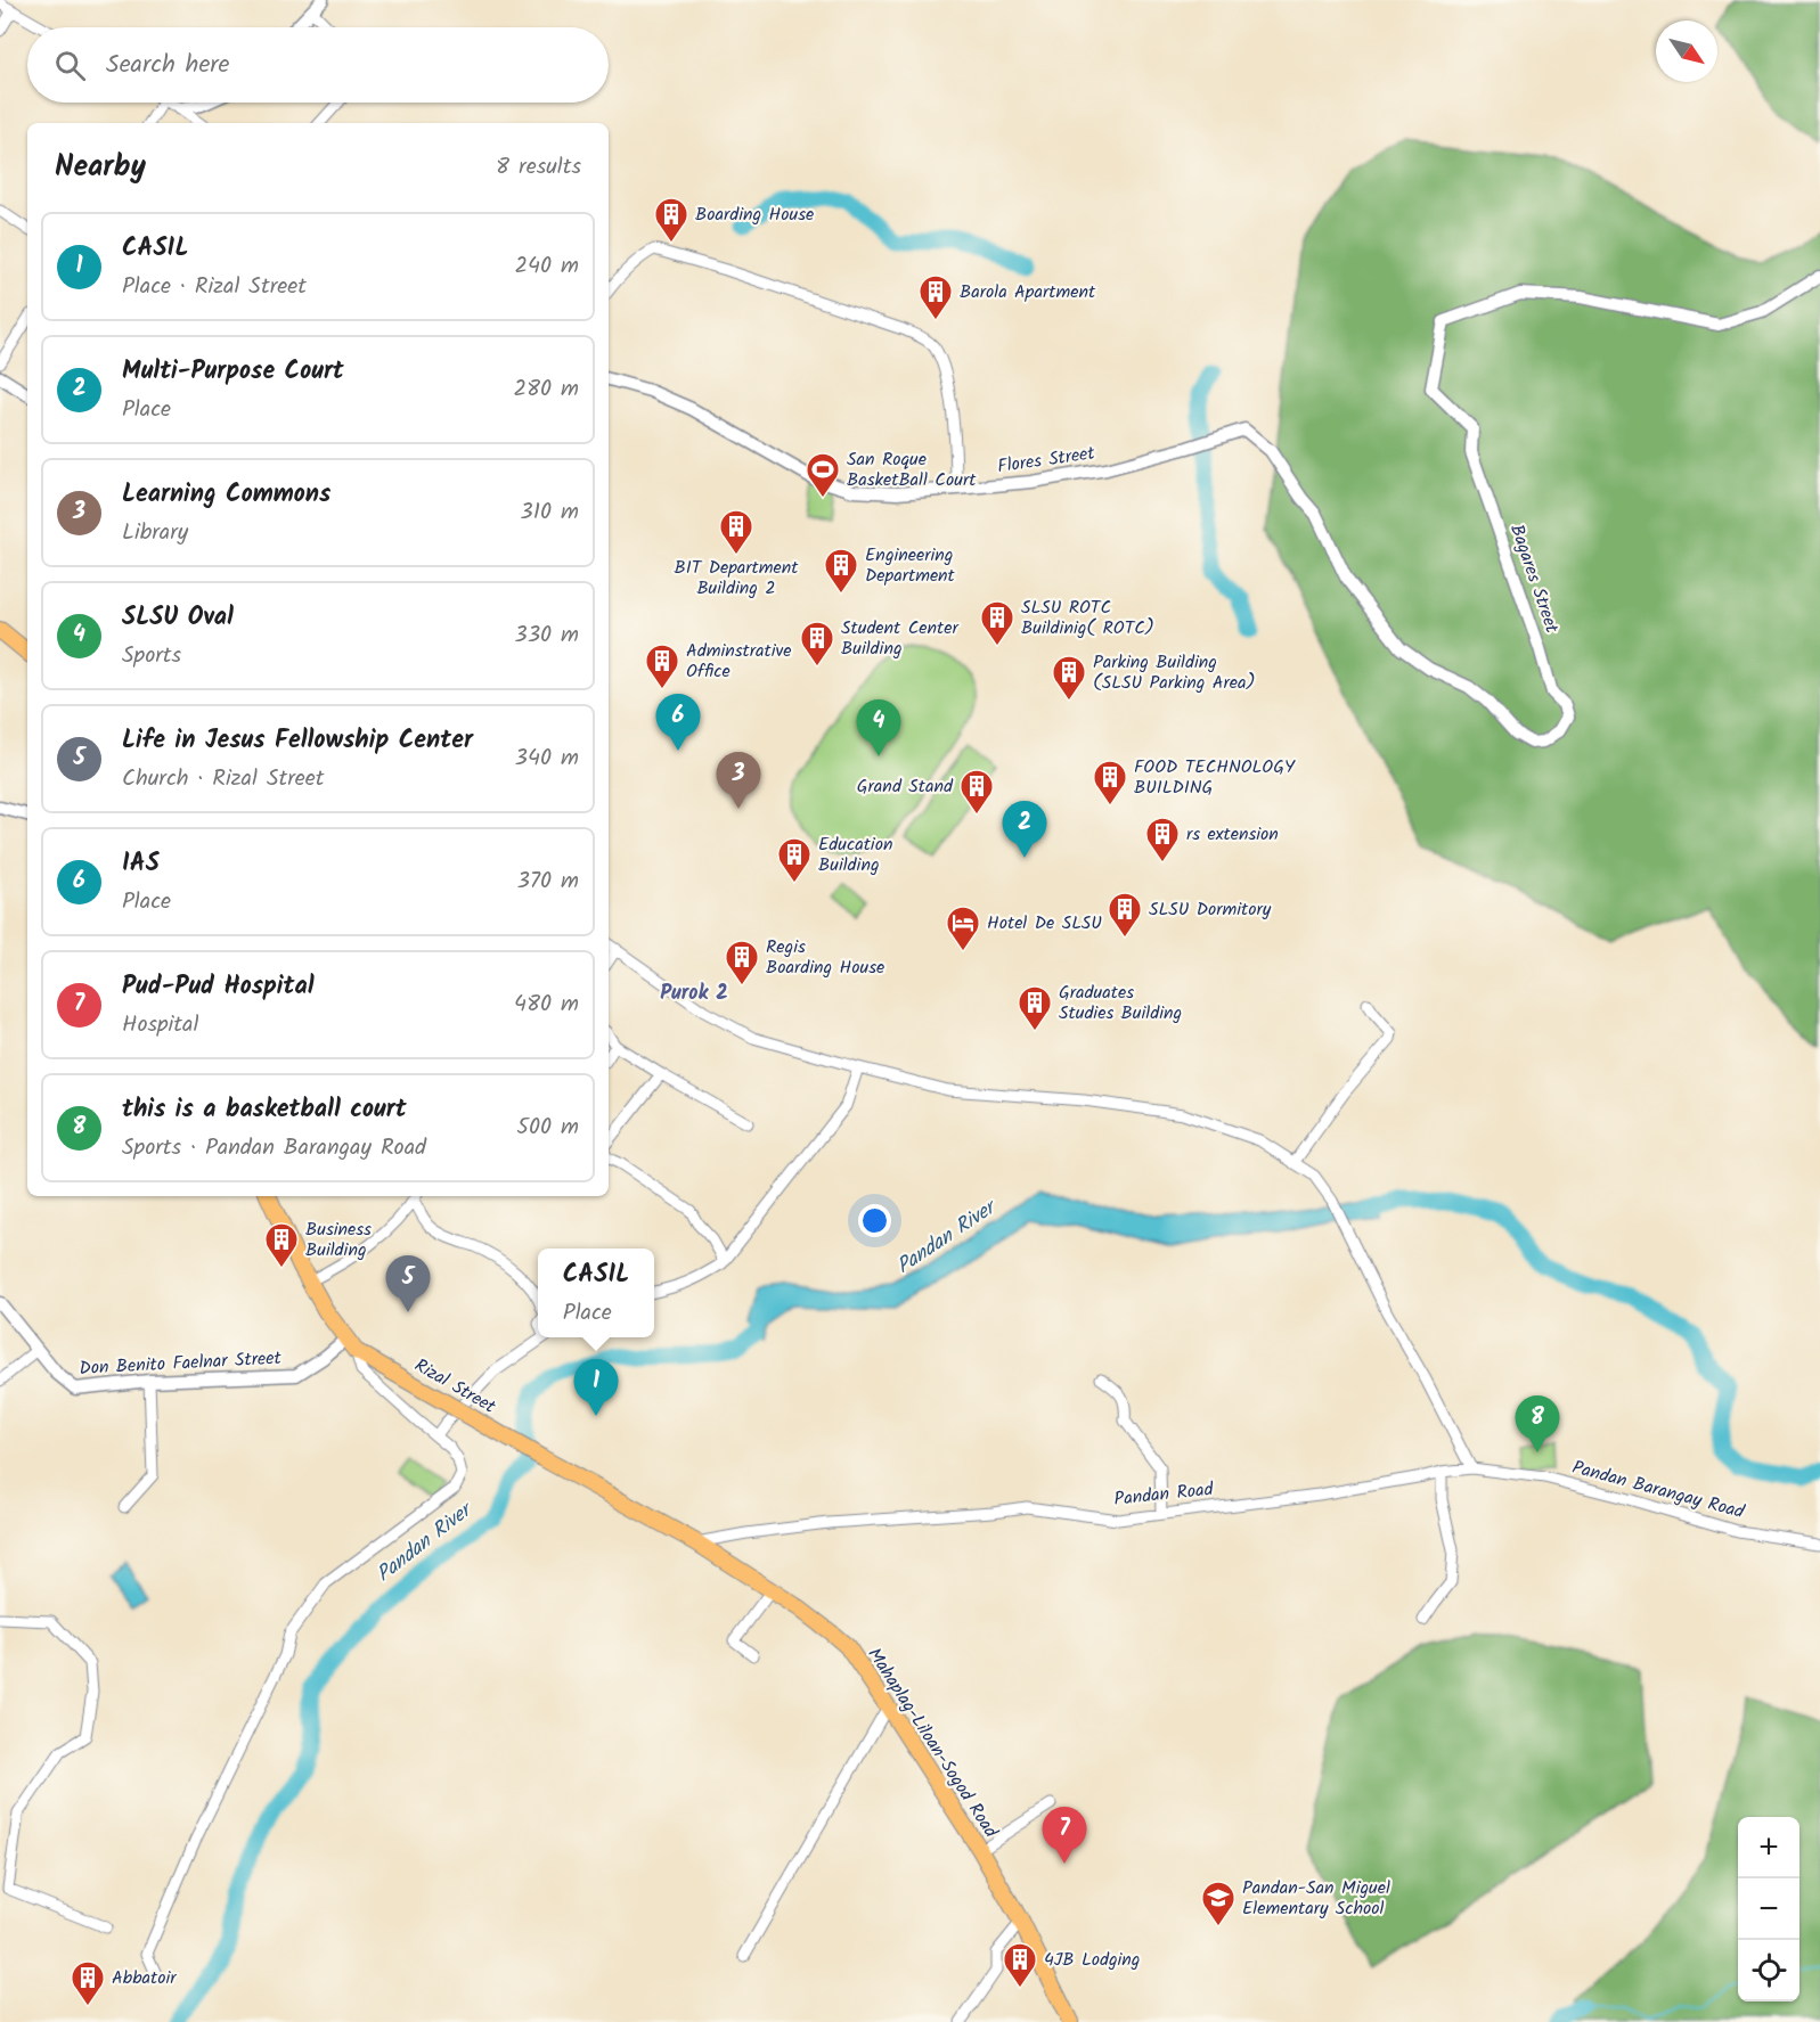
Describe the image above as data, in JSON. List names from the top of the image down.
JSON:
{
  "streets": {
    "main road": ["Rizal Street", "Mahaplag-Liloan-Sogod Road"],
    "street": [
      "Flores Street",
      "Bagares Street",
      "Don Benito Faelnar Street",
      "Pandan Barangay Road",
      "Pandan Road"
    ]
  },
  "crossings": [
    ["Flores Street", "Bagares Street"],
    ["Don Benito Faelnar Street", "Rizal Street"],
    ["Rizal Street", "Pandan Road"],
    ["Rizal Street", "Mahaplag-Liloan-Sogod Road"],
    ["Pandan Barangay Road", "Pandan Road"],
    ["Pandan Road", "Mahaplag-Liloan-Sogod Road"]
  ],
  "districts": ["Purok 2"],
  "water": ["Pandan River"],
  "places": {
    "building": [
      "Boarding House",
      "Barola Apartment",
      "BIT Department Building 2",
      "Engineering Department",
      "SLSU ROTC Buildinig( ROTC)",
      "Student Center Building",
      "Adminstrative Office",
      "Parking Building (SLSU Parking Area)",
      "FOOD TECHNOLOGY BUILDING",
      "Grand Stand",
      "rs extension",
      "Education Building",
      "SLSU Dormitory",
      "Regis Boarding House",
      "Graduates Studies Building",
      "Business Building",
      "4JB Lodging",
      "Abbatoir"
    ],
    "sports": ["San Roque BasketBall Court"],
    "hotel": ["Hotel De SLSU"],
    "school or university": ["Pandan-San Miguel Elementary School"]
  },
  "north": "bottom right",
  "page": {
    "search": "Search here",
    "heading": ["Nearby", "8 results"],
    "list": [
      {
        "mark": "1",
        "name": "CASIL",
        "note": "Place · Rizal Street",
        "value": "240 m"
      },
      {
        "mark": "2",
        "name": "Multi-Purpose Court",
        "note": "Place",
        "value": "280 m"
      },
      {
        "mark": "3",
        "name": "Learning Commons",
        "note": "Library",
        "value": "310 m"
      },
      {
        "mark": "4",
        "name": "SLSU Oval",
        "note": "Sports",
        "value": "330 m"
      },
      {
        "mark": "5",
        "name": "Life in Jesus Fellowship Center",
        "note": "Church · Rizal Street",
        "value": "340 m"
      },
      {
        "mark": "6",
        "name": "IAS",
        "note": "Place",
        "value": "370 m"
      },
      {
        "mark": "7",
        "name": "Pud-Pud Hospital",
        "note": "Hospital",
        "value": "480 m"
      },
      {
        "mark": "8",
        "name": "this is a basketball court",
        "note": "Sports · Pandan Barangay Road",
        "value": "500 m"
      }
    ],
    "pins": [
      "6",
      "4",
      "3",
      "2",
      "5",
      "1",
      "8",
      "7"
    ],
    "popup": ["CASIL", "Place"],
    "map_buttons": ["+", "−"]
  }
}
